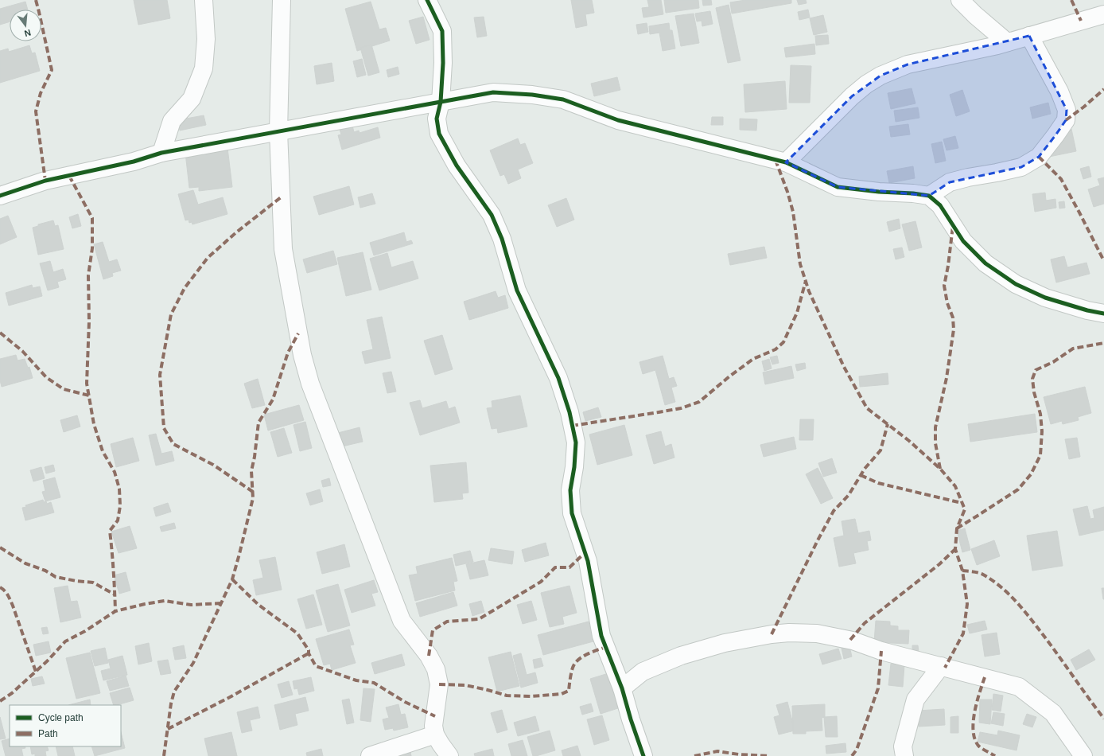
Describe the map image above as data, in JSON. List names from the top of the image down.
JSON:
{
  "legend": ["Cycle path", "Path"],
  "north": "bottom"
}
